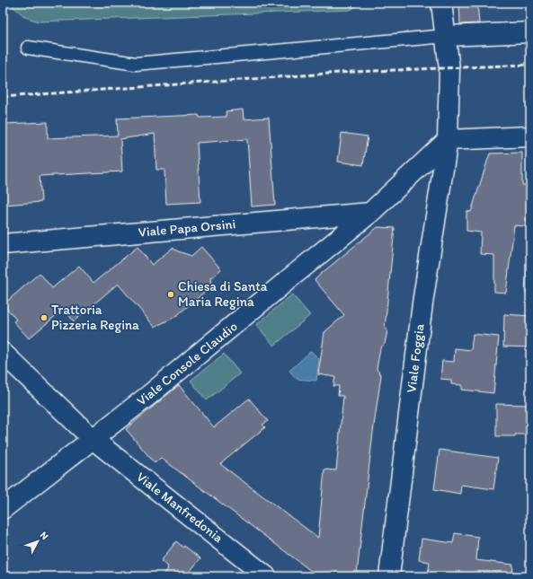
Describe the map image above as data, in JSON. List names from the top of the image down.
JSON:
{
  "streets": {
    "street": [
      "Viale Papa Orsini",
      "Viale Foggia",
      "Viale Console Claudio",
      "Viale Manfredonia"
    ]
  },
  "crossings": [
    ["Viale Papa Orsini", "Viale Console Claudio"],
    ["Viale Foggia", "Viale Console Claudio"],
    ["Viale Console Claudio", "Viale Manfredonia"]
  ],
  "places": ["Chiesa di Santa Maria Regina", "Trattoria Pizzeria Regina"],
  "north": "top right"
}
